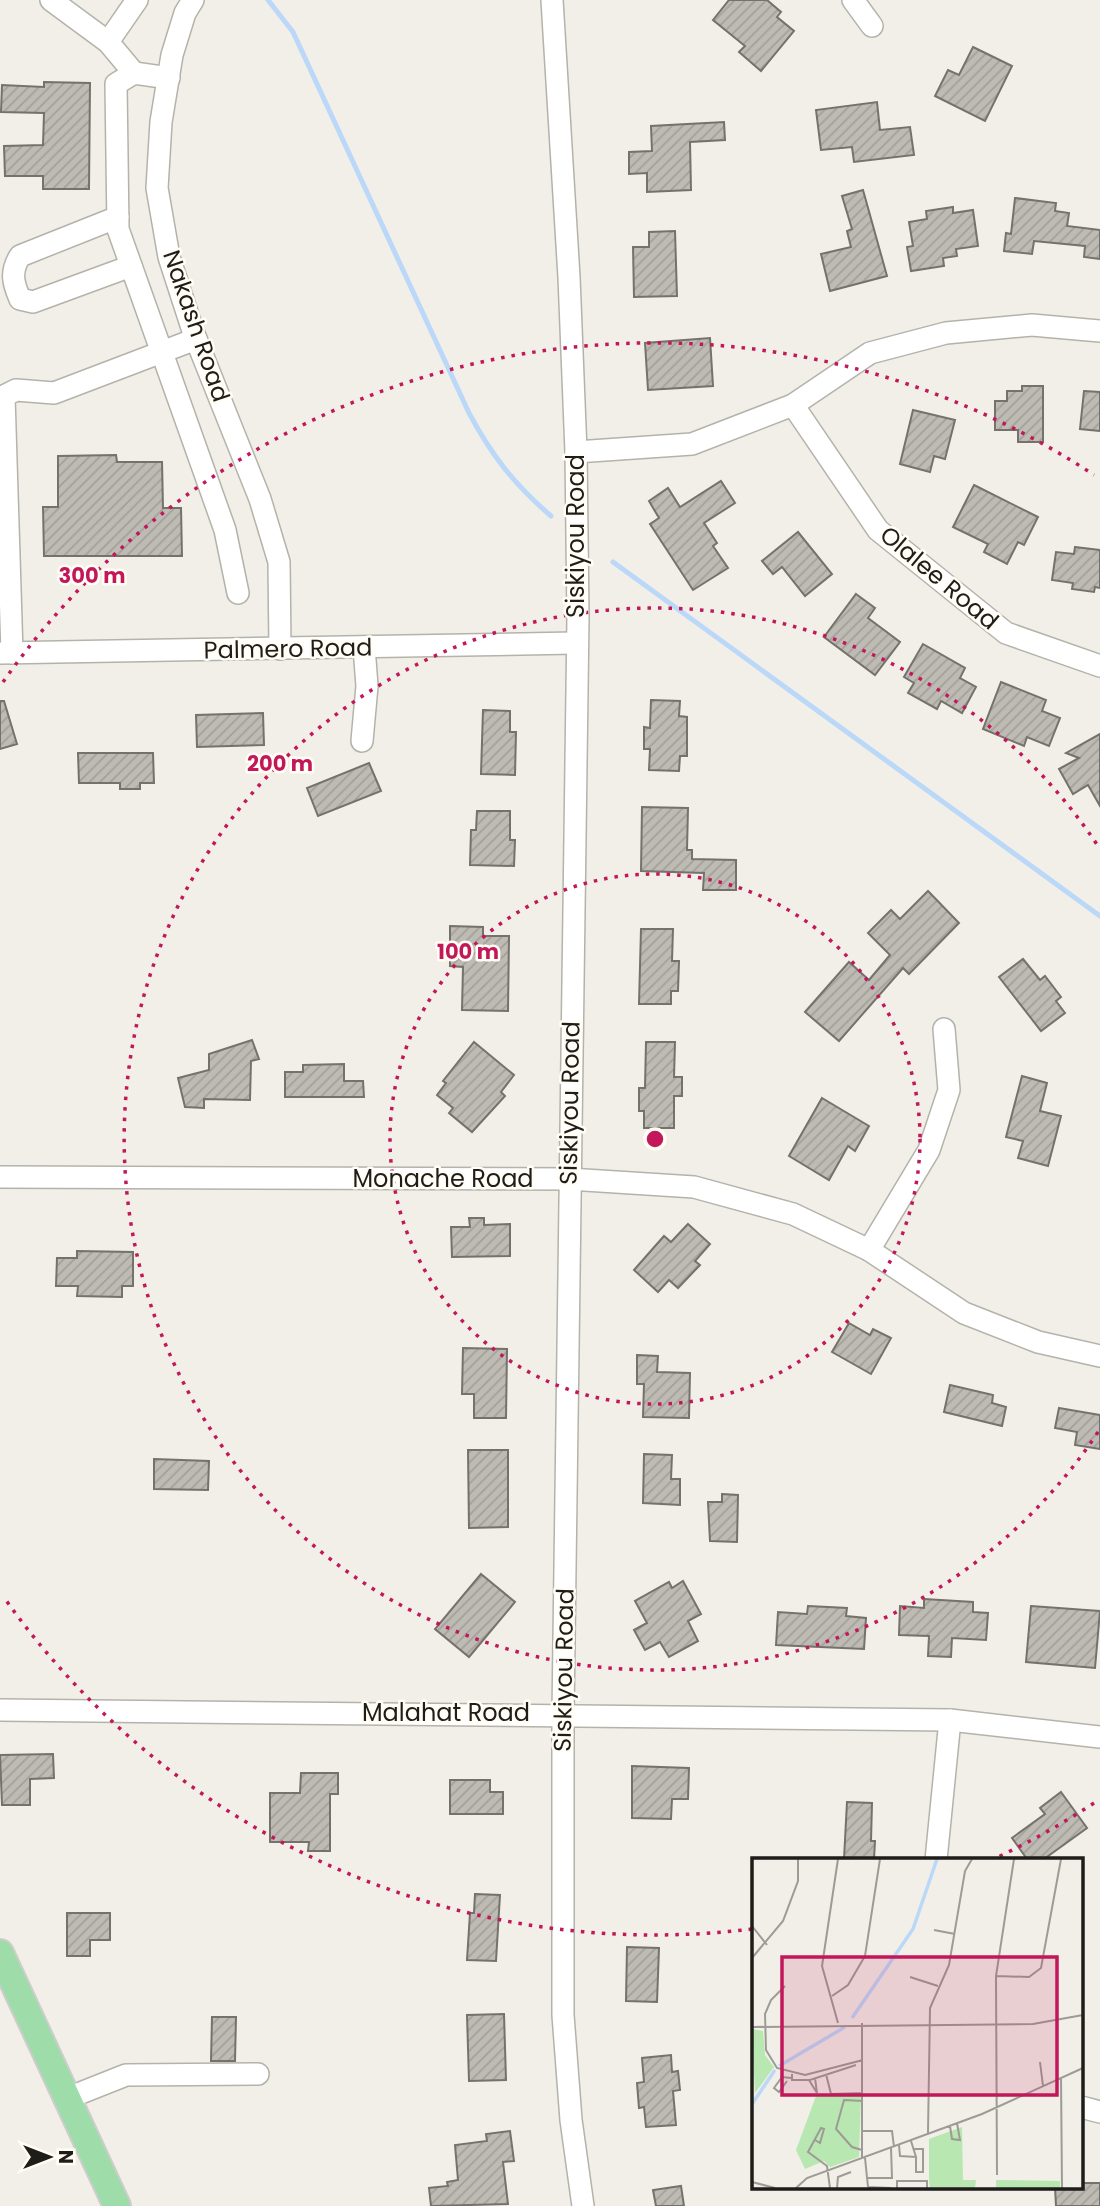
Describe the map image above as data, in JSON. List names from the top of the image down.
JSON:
{
  "streets": {
    "street": [
      "Nakash Road",
      "Siskiyou Road",
      "Olalee Road",
      "Palmero Road",
      "Monache Road",
      "Malahat Road"
    ]
  },
  "crossings": [
    ["Nakash Road", "Palmero Road"],
    ["Siskiyou Road", "Palmero Road"],
    ["Siskiyou Road", "Monache Road"],
    ["Siskiyou Road", "Malahat Road"]
  ],
  "north": "right",
  "rings": ["300 m", "200 m", "100 m"]
}
